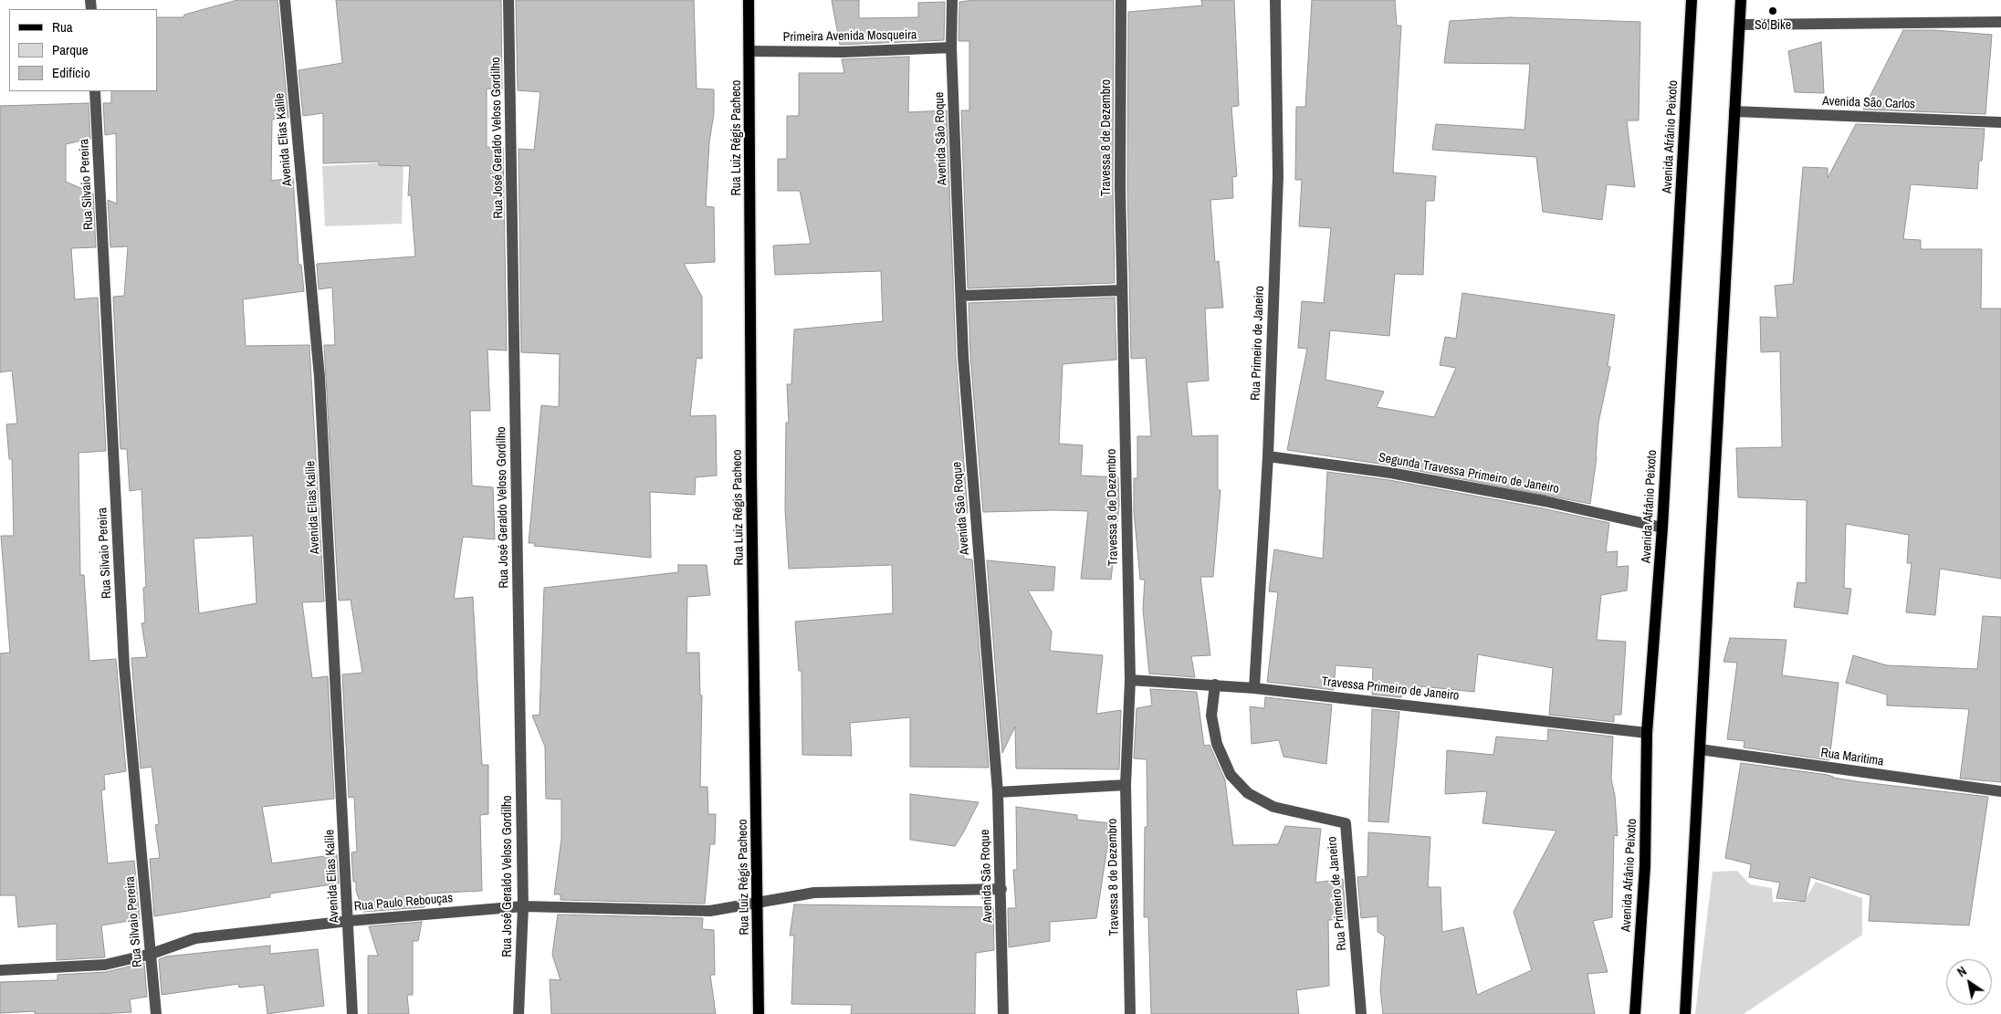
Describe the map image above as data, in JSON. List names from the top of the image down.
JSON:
{
  "streets": {
    "main road": ["Avenida Afrânio Peixoto", "Rua Luiz Régis Pacheco"],
    "street": [
      "Primeira Avenida Mosqueira",
      "Avenida São Carlos",
      "Rua José Geraldo Veloso Gordilho",
      "Travessa 8 de Dezembro",
      "Avenida São Roque",
      "Avenida Elias Kalile",
      "Rua Silvaio Pereira",
      "Rua Primeiro de Janeiro",
      "Segunda Travessa Primeiro de Janeiro",
      "Travessa Primeiro de Janeiro",
      "Rua Maritima",
      "Rua Paulo Rebouças"
    ]
  },
  "crossings": [
    ["Primeira Avenida Mosqueira", "Rua Luiz Régis Pacheco"],
    ["Primeira Avenida Mosqueira", "Avenida São Roque"],
    ["Avenida Afrânio Peixoto", "Segunda Travessa Primeiro de Janeiro"],
    ["Avenida Afrânio Peixoto", "Travessa Primeiro de Janeiro"],
    ["Rua José Geraldo Veloso Gordilho", "Rua Paulo Rebouças"],
    ["Rua Luiz Régis Pacheco", "Rua Paulo Rebouças"],
    ["Travessa 8 de Dezembro", "Travessa Primeiro de Janeiro"],
    ["Avenida São Roque", "Rua Paulo Rebouças"],
    ["Avenida Elias Kalile", "Rua Paulo Rebouças"],
    ["Rua Silvaio Pereira", "Rua Paulo Rebouças"],
    ["Rua Primeiro de Janeiro", "Segunda Travessa Primeiro de Janeiro"],
    ["Rua Primeiro de Janeiro", "Travessa Primeiro de Janeiro"]
  ],
  "places": ["Só Bike"],
  "legend": ["Rua", "Parque", "Edifício"],
  "north": "top left"
}
